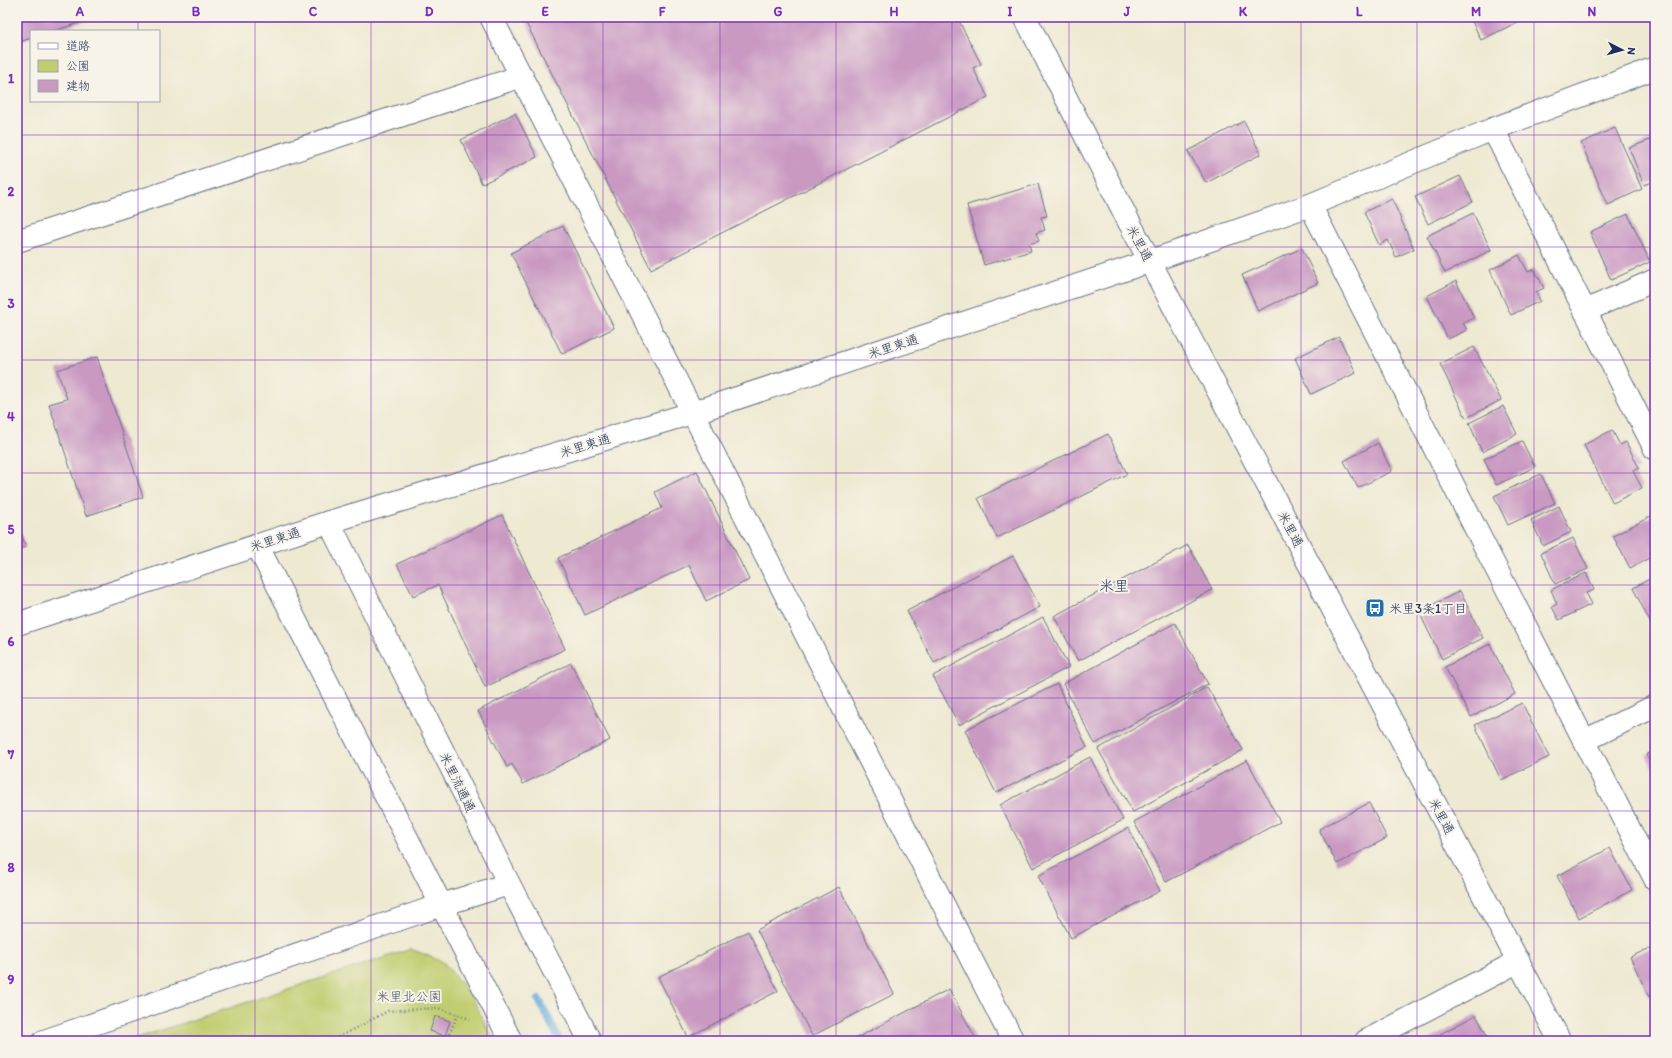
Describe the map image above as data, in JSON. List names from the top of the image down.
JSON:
{
  "streets": {
    "street": ["米里通", "米里東通", "米里流通通"]
  },
  "crossings": [
    ["米里通", "米里東通"],
    ["米里東通", "米里流通通"]
  ],
  "districts": ["米里"],
  "parks": ["米里北公園"],
  "places": {
    "bus stop": ["米里3条1丁目"]
  },
  "legend": ["道路", "公園", "建物"],
  "north": "right",
  "grid": {
    "columns": [
      "A",
      "B",
      "C",
      "D",
      "E",
      "F",
      "G",
      "H",
      "I",
      "J",
      "K",
      "L",
      "M",
      "N"
    ],
    "rows": [
      "1",
      "2",
      "3",
      "4",
      "5",
      "6",
      "7",
      "8",
      "9"
    ]
  }
}
